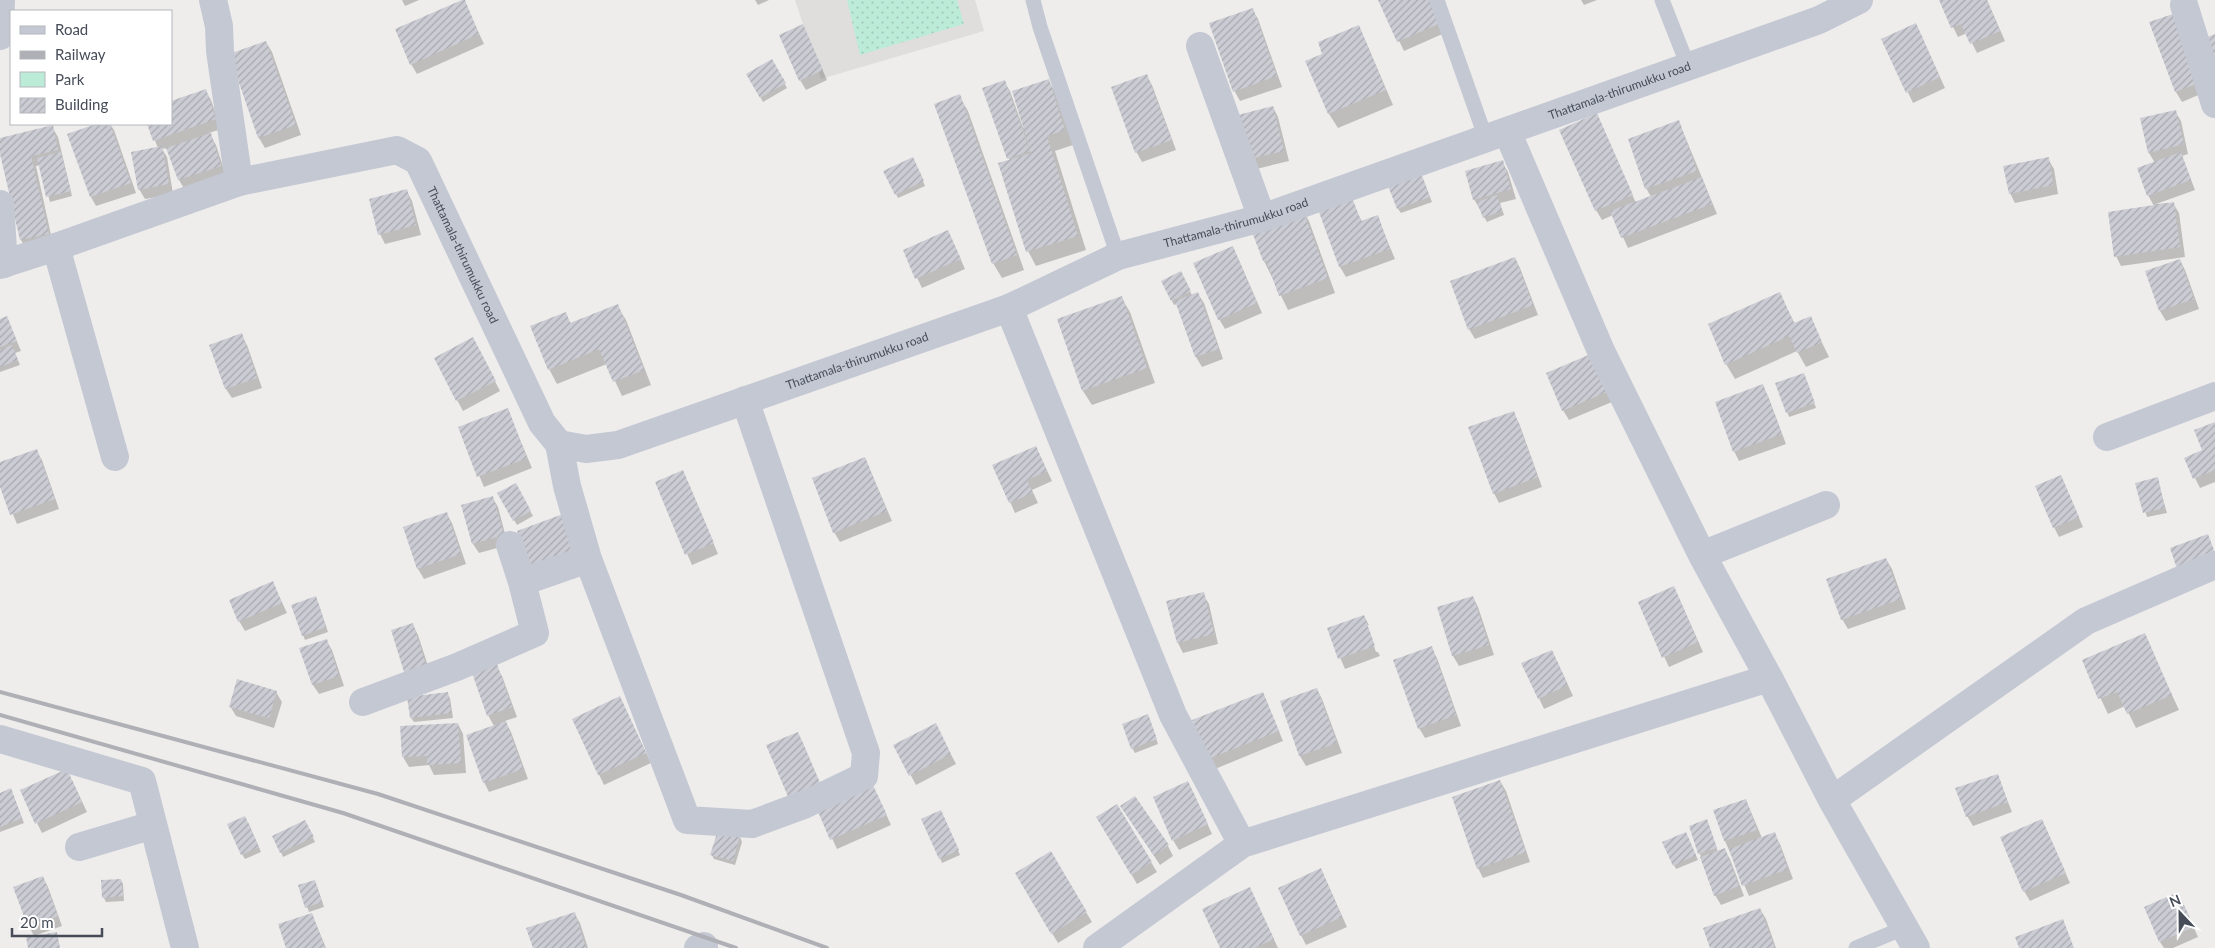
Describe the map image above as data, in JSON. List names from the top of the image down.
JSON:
{
  "streets": {
    "street": ["Thattamala-thirumukku road"]
  },
  "legend": [
    "Road",
    "Railway",
    "Park",
    "Building"
  ],
  "scale_bar": "20 m",
  "north": "top"
}
